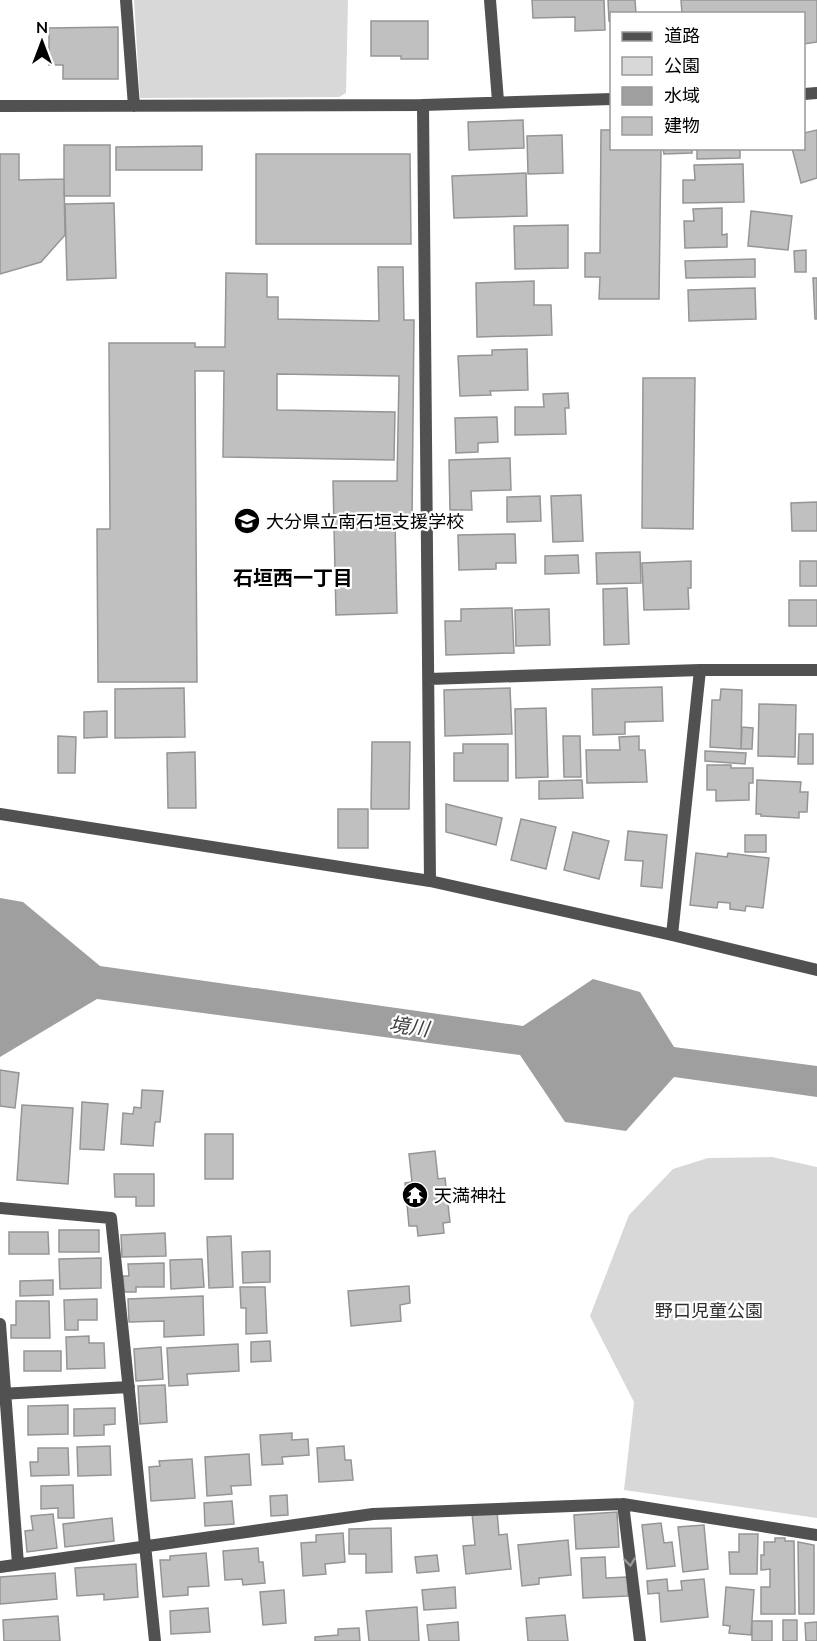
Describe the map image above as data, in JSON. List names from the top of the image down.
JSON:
{
  "districts": ["石垣西一丁目"],
  "water": ["境川"],
  "parks": ["野口児童公園"],
  "places": {
    "school or university": ["大分県立南石垣支援学校"],
    "temple": ["天満神社"]
  },
  "legend": [
    "道路",
    "公園",
    "水域",
    "建物"
  ],
  "north": "top"
}
